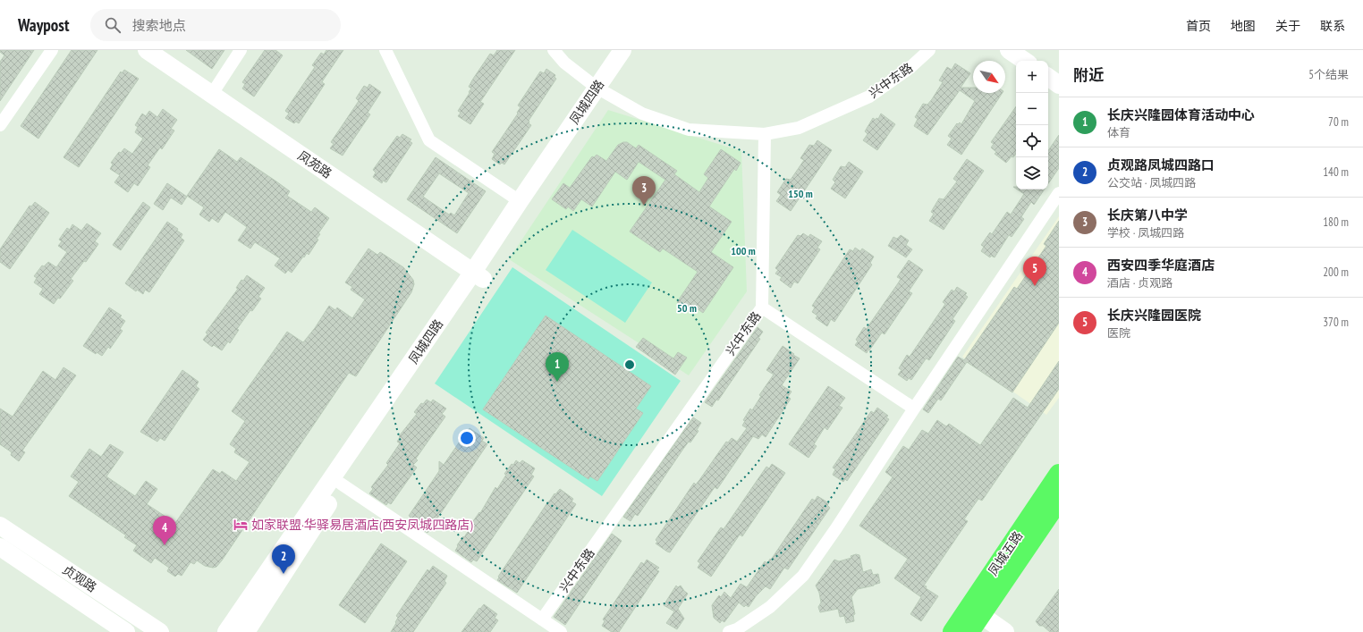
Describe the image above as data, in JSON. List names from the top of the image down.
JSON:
{
  "streets": {
    "main road": ["凤城五路"],
    "street": [
      "兴中东路",
      "凤城四路",
      "凤苑路",
      "贞观路"
    ]
  },
  "crossings": [
    ["凤城四路", "凤苑路"]
  ],
  "places": {
    "hotel": ["如家联盟·华驿易居酒店(西安凤城四路店)"]
  },
  "north": "bottom right",
  "page": {
    "header": "Waypost",
    "search": "搜索地点",
    "nav": [
      "首页",
      "地图",
      "关于",
      "联系"
    ],
    "heading": ["附近", "5个结果"],
    "map_buttons": ["+", "−"],
    "list": [
      {
        "mark": "1",
        "name": "长庆兴隆园体育活动中心",
        "note": "体育",
        "value": "70 m"
      },
      {
        "mark": "2",
        "name": "贞观路凤城四路口",
        "note": "公交站 · 凤城四路",
        "value": "140 m"
      },
      {
        "mark": "3",
        "name": "长庆第八中学",
        "note": "学校 · 凤城四路",
        "value": "180 m"
      },
      {
        "mark": "4",
        "name": "西安四季华庭酒店",
        "note": "酒店 · 贞观路",
        "value": "200 m"
      },
      {
        "mark": "5",
        "name": "长庆兴隆园医院",
        "note": "医院",
        "value": "370 m"
      }
    ],
    "pins": [
      "3",
      "5",
      "1",
      "4",
      "2"
    ]
  },
  "rings": ["150 m", "100 m", "50 m"]
}
